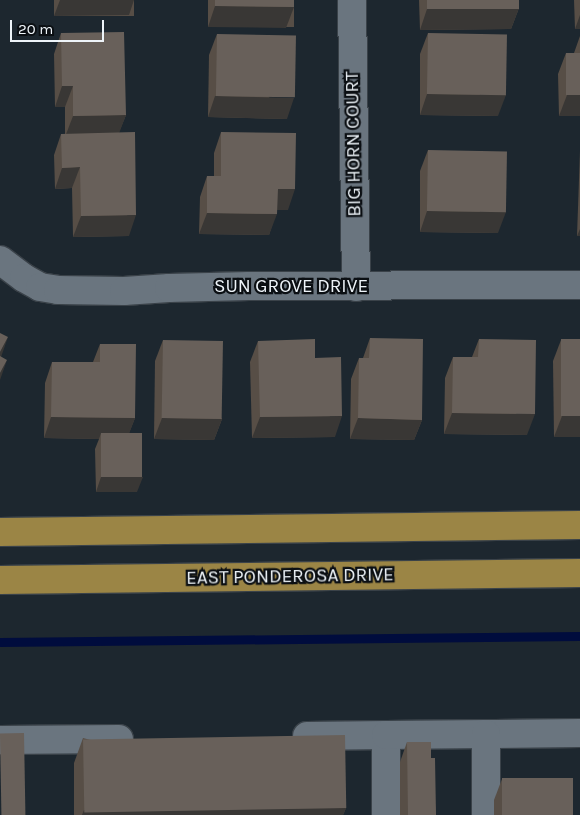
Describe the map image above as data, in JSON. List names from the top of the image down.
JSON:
{
  "streets": {
    "main road": ["EAST PONDEROSA DRIVE"],
    "street": ["BIG HORN COURT", "SUN GROVE DRIVE"]
  },
  "crossings": [
    ["BIG HORN COURT", "SUN GROVE DRIVE"]
  ],
  "scale_bar": "20 m"
}
